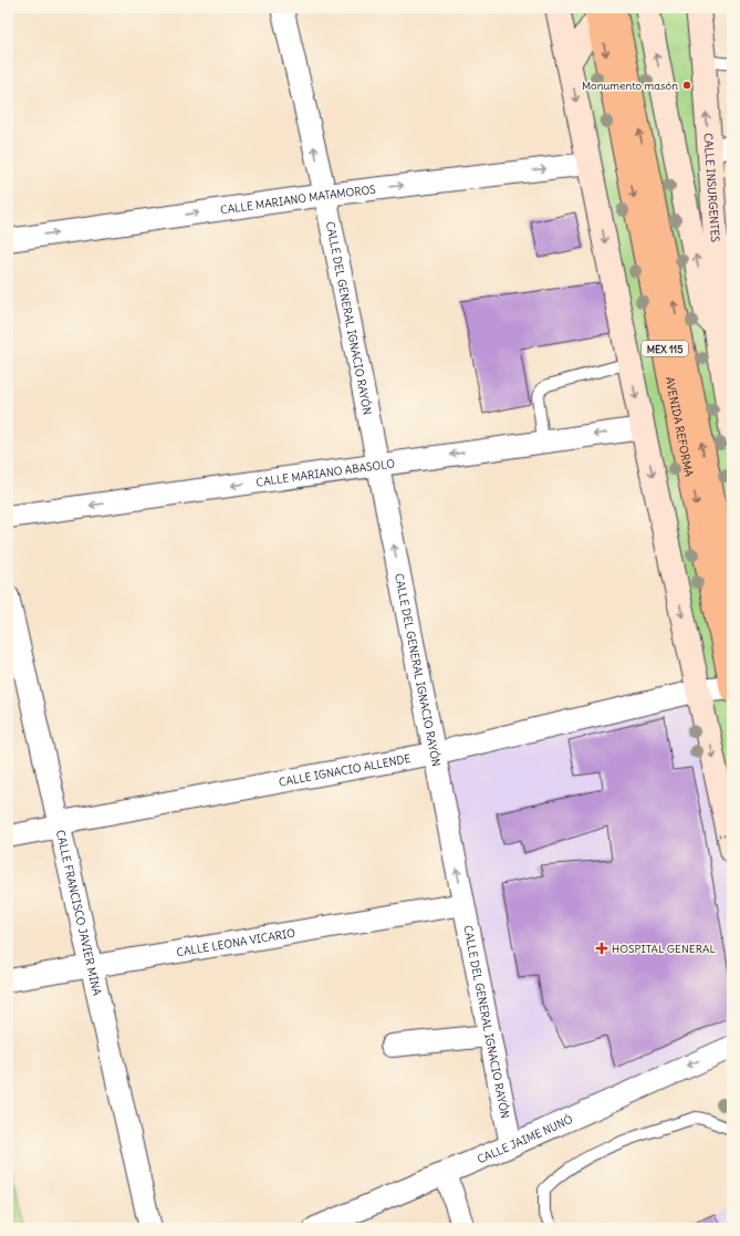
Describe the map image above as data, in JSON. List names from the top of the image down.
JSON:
{
  "streets": {
    "main road": ["MEX 115", "AVENIDA REFORMA"],
    "street": [
      "CALLE INSURGENTES",
      "CALLE MARIANO MATAMOROS",
      "CALLE DEL GENERAL IGNACIO RAYÓN",
      "CALLE MARIANO ABASOLO",
      "CALLE IGNACIO ALLENDE",
      "CALLE FRANCISCO JAVIER MINA",
      "CALLE LEONA VICARIO",
      "CALLE JAIME NUNÓ"
    ]
  },
  "crossings": [
    ["CALLE MARIANO MATAMOROS", "CALLE DEL GENERAL IGNACIO RAYÓN"],
    ["CALLE DEL GENERAL IGNACIO RAYÓN", "CALLE MARIANO ABASOLO"],
    ["CALLE DEL GENERAL IGNACIO RAYÓN", "CALLE IGNACIO ALLENDE"],
    ["CALLE DEL GENERAL IGNACIO RAYÓN", "CALLE LEONA VICARIO"],
    ["CALLE DEL GENERAL IGNACIO RAYÓN", "CALLE JAIME NUNÓ"],
    ["AVENIDA REFORMA", "CALLE IGNACIO ALLENDE"],
    ["CALLE IGNACIO ALLENDE", "CALLE FRANCISCO JAVIER MINA"],
    ["CALLE FRANCISCO JAVIER MINA", "CALLE LEONA VICARIO"]
  ],
  "one_way": [
    "CALLE MARIANO MATAMOROS",
    "CALLE DEL GENERAL IGNACIO RAYÓN",
    "CALLE MARIANO ABASOLO",
    "CALLE JAIME NUNÓ"
  ],
  "places": {
    "other": ["Monumento masón"],
    "health": ["HOSPITAL GENERAL"]
  }
}
